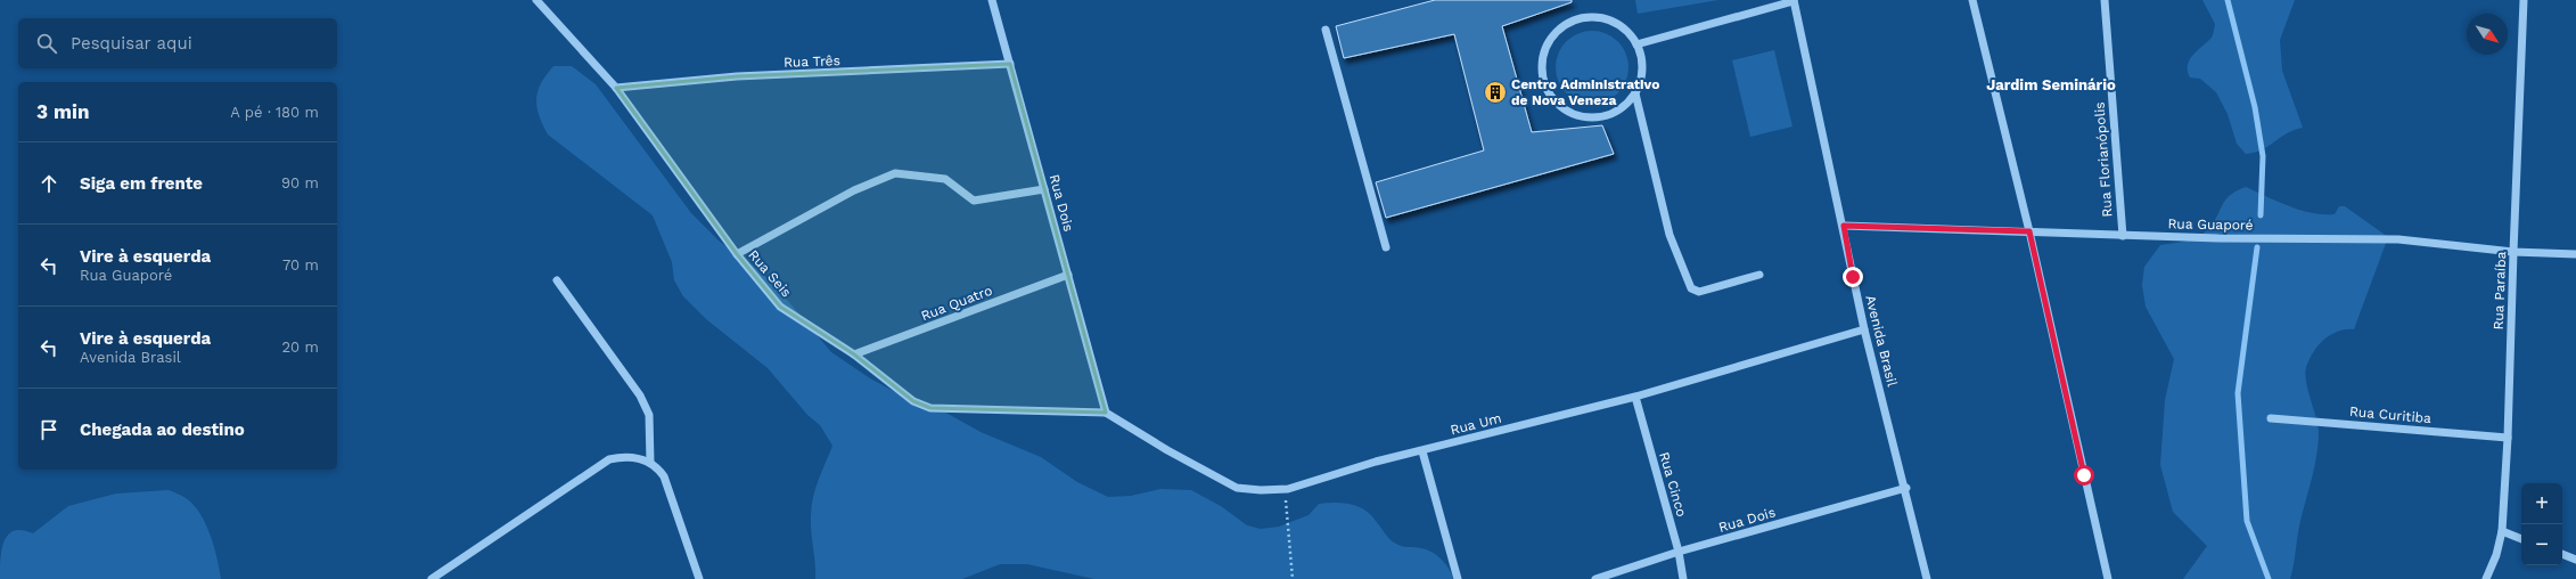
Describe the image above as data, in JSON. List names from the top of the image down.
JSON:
{
  "streets": {
    "street": [
      "Rua Três",
      "Rua Florianópolis",
      "Rua Dois",
      "Rua Guaporé",
      "Rua Seis",
      "Rua Paraíba",
      "Rua Quatro",
      "Avenida Brasil",
      "Rua Curitiba",
      "Rua Um",
      "Rua Cinco"
    ]
  },
  "crossings": [
    ["Rua Três", "Rua Dois"],
    ["Rua Três", "Rua Seis"],
    ["Rua Florianópolis", "Rua Guaporé"],
    ["Rua Dois", "Rua Seis"],
    ["Rua Dois", "Rua Quatro"],
    ["Rua Dois", "Avenida Brasil"],
    ["Rua Dois", "Rua Um"],
    ["Rua Dois", "Rua Cinco"],
    ["Rua Guaporé", "Rua Paraíba"],
    ["Rua Guaporé", "Avenida Brasil"],
    ["Rua Seis", "Rua Quatro"],
    ["Rua Seis", "Rua Um"],
    ["Rua Paraíba", "Rua Curitiba"],
    ["Avenida Brasil", "Rua Um"],
    ["Rua Um", "Rua Cinco"]
  ],
  "districts": ["Jardim Seminário"],
  "places": {
    "building": ["Centro Administrativo de Nova Veneza"]
  },
  "north": "bottom right",
  "page": {
    "search": "Pesquisar aqui",
    "heading": ["3 min", "A pé · 180 m"],
    "list": [
      ["Siga em frente", "90 m"],
      ["Vire à esquerda", "Rua Guaporé", "70 m"],
      ["Vire à esquerda", "Avenida Brasil", "20 m"],
      "Chegada ao destino"
    ],
    "map_buttons": ["+", "−"]
  }
}
